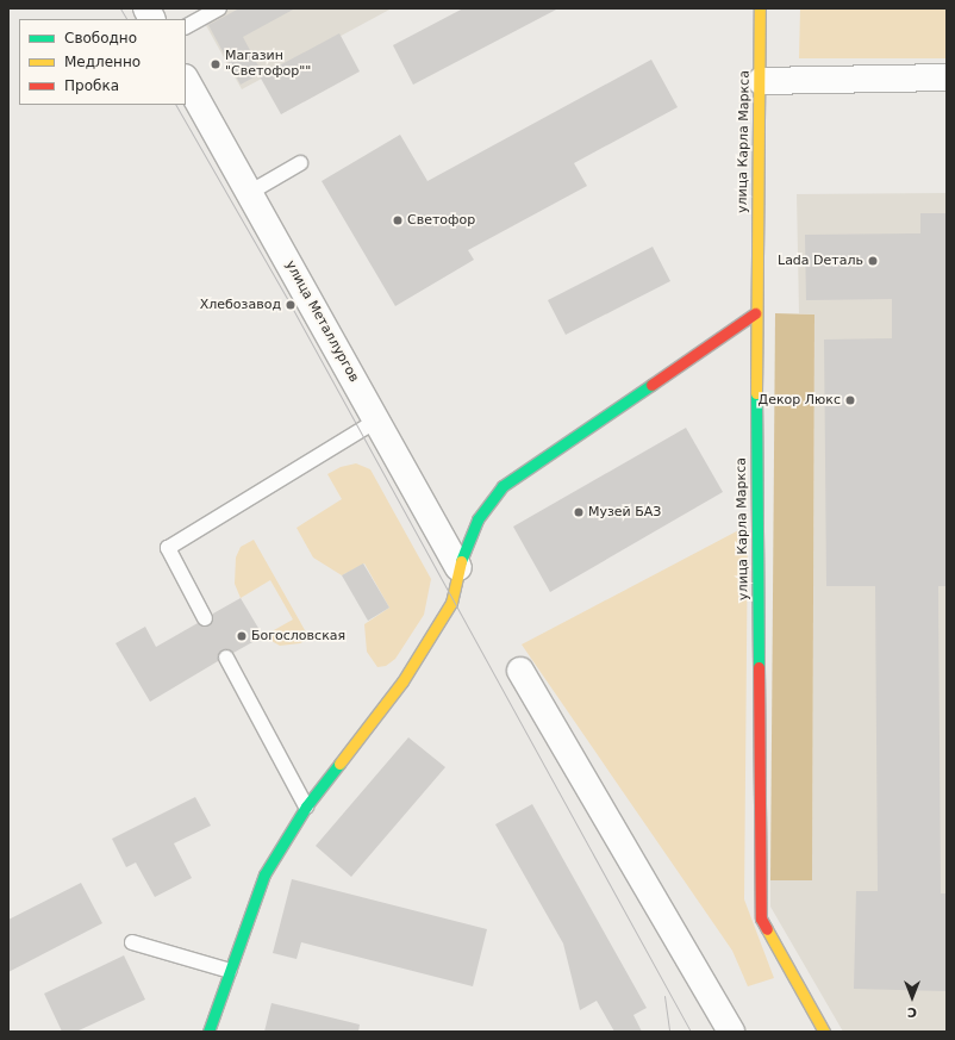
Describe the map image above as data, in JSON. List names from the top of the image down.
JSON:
{
  "streets": {
    "main road": ["улица Карла Маркса"],
    "street": ["улица Металлургов"]
  },
  "places": [
    "Магазин \"Светофор\"\"",
    "Светофор",
    "Lada Dеталь",
    "Хлебозавод",
    "Декор Люкс",
    "Музей БАЗ",
    "Богословская"
  ],
  "legend": ["Свободно", "Медленно", "Пробка"],
  "north": "bottom"
}
